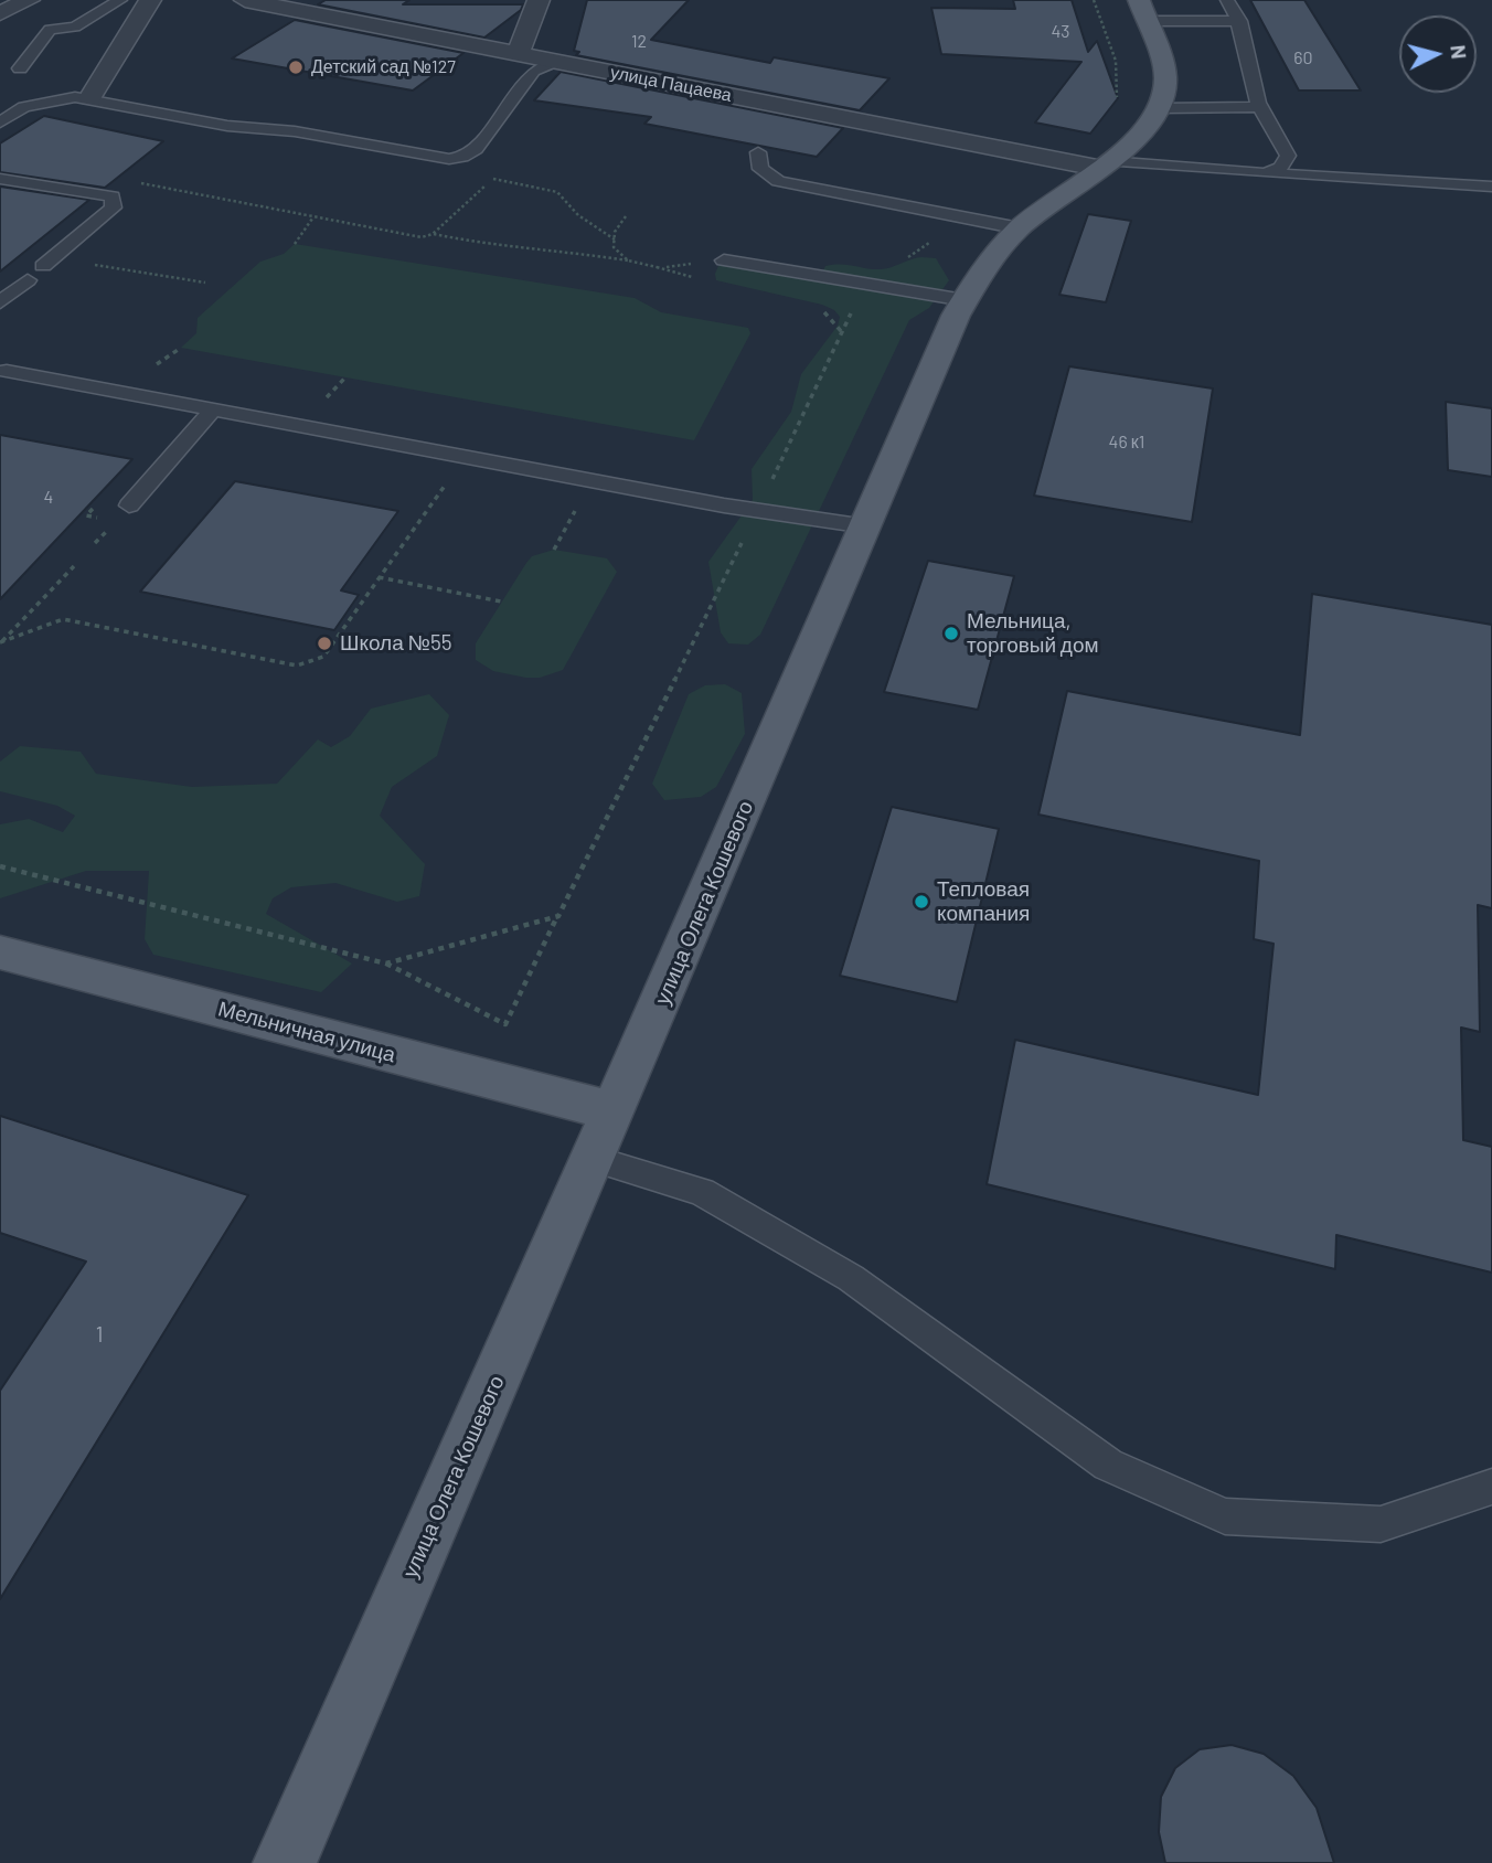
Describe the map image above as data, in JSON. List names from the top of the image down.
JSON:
{
  "streets": {
    "main road": ["улица Олега Кошевого", "Мельничная улица"],
    "street": ["улица Пацаева"]
  },
  "crossings": [
    ["улица Пацаева", "улица Олега Кошевого"],
    ["улица Олега Кошевого", "Мельничная улица"]
  ],
  "places": [
    "Детский сад №127",
    "Мельница, торговый дом",
    "Школа №55",
    "Тепловая компания"
  ],
  "house_numbers": [
    "43",
    "12",
    "60",
    "46 к1",
    "4",
    "1"
  ],
  "north": "right"
}
